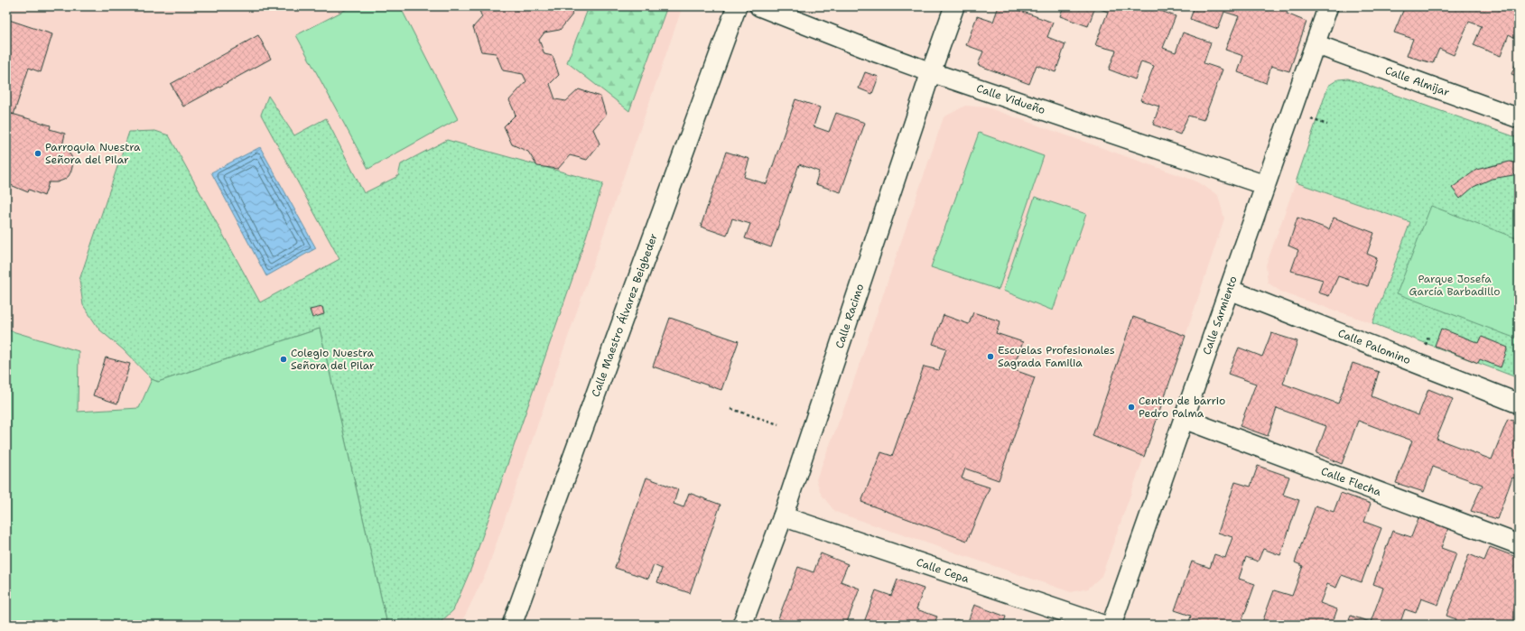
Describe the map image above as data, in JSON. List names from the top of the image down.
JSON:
{
  "streets": {
    "street": [
      "Calle Almijar",
      "Calle Vidueño",
      "Calle Maestro Álvarez Beigbeder",
      "Calle Racimo",
      "Calle Sarmiento",
      "Calle Palomino",
      "Calle Flecha",
      "Calle Cepa"
    ]
  },
  "crossings": [
    ["Calle Almijar", "Calle Sarmiento"],
    ["Calle Vidueño", "Calle Racimo"],
    ["Calle Vidueño", "Calle Sarmiento"],
    ["Calle Racimo", "Calle Cepa"],
    ["Calle Sarmiento", "Calle Palomino"],
    ["Calle Sarmiento", "Calle Flecha"]
  ],
  "parks": ["Parque Josefa García Barbadillo"],
  "places": [
    "Parroquia Nuestra Señora del Pilar",
    "Escuelas Profesionales Sagrada Familia",
    "Colegio Nuestra Señora del Pilar",
    "Centro de barrio Pedro Palma"
  ]
}
